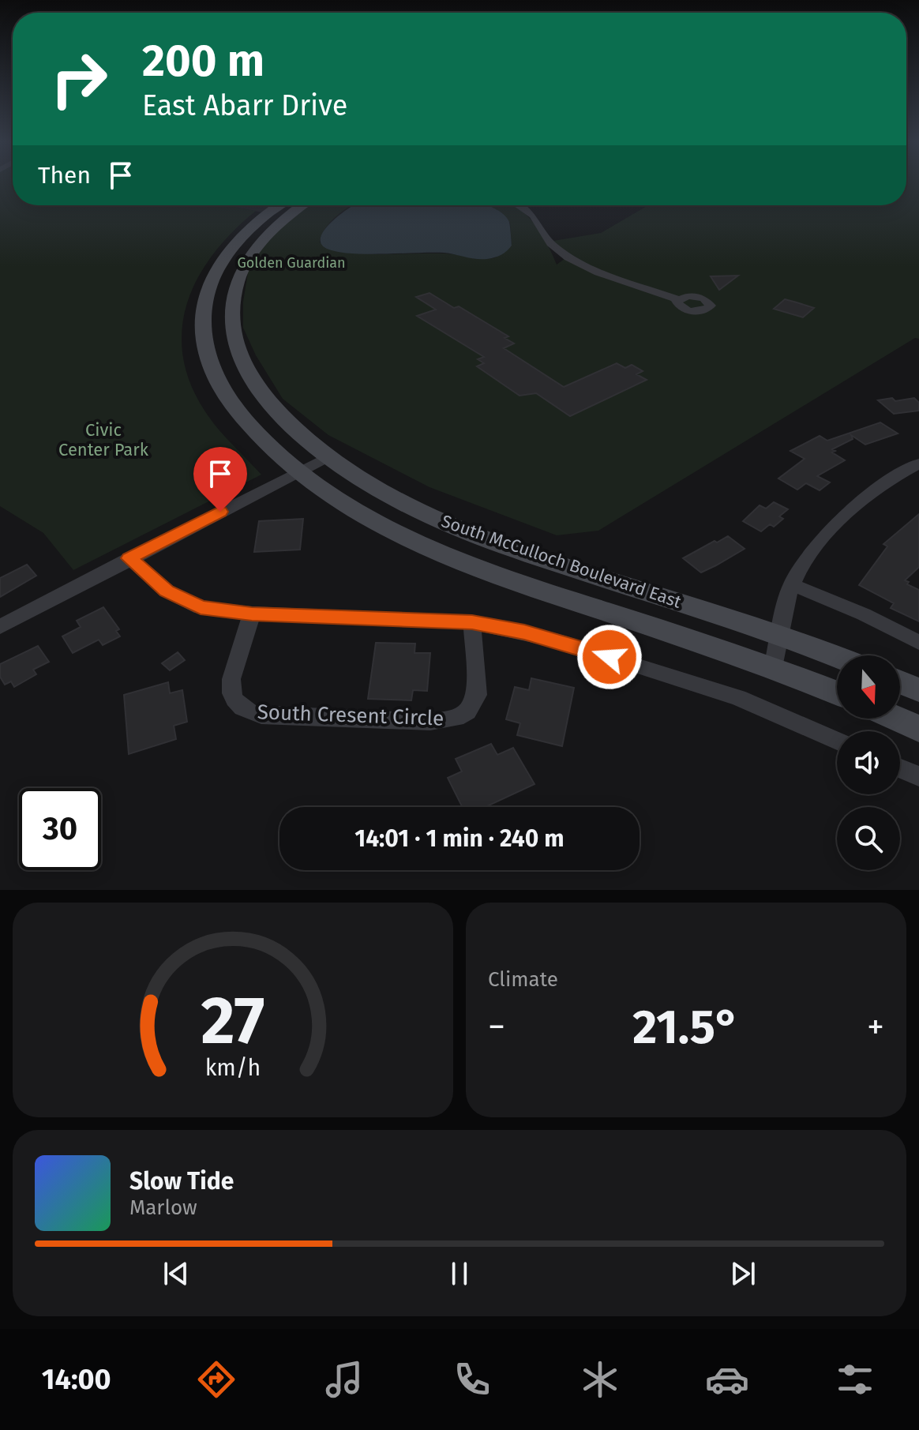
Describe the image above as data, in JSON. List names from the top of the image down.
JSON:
{
  "streets": {
    "main road": ["South McCulloch Boulevard East"],
    "street": ["South Cresent Circle"]
  },
  "parks": ["Golden Guardian", "Civic Center Park"],
  "north": "bottom",
  "page": {
    "turn": ["200 m", "East Abarr Drive"],
    "then": "Then",
    "limit": "30",
    "trip": "14:01 · 1 min · 240 m",
    "tile": "Climate",
    "heat": ["−", "21.5°", "+"],
    "song": ["Slow Tide", "Marlow"],
    "tabs": "14:00",
    "gauge": ["27", "km/h"]
  }
}
